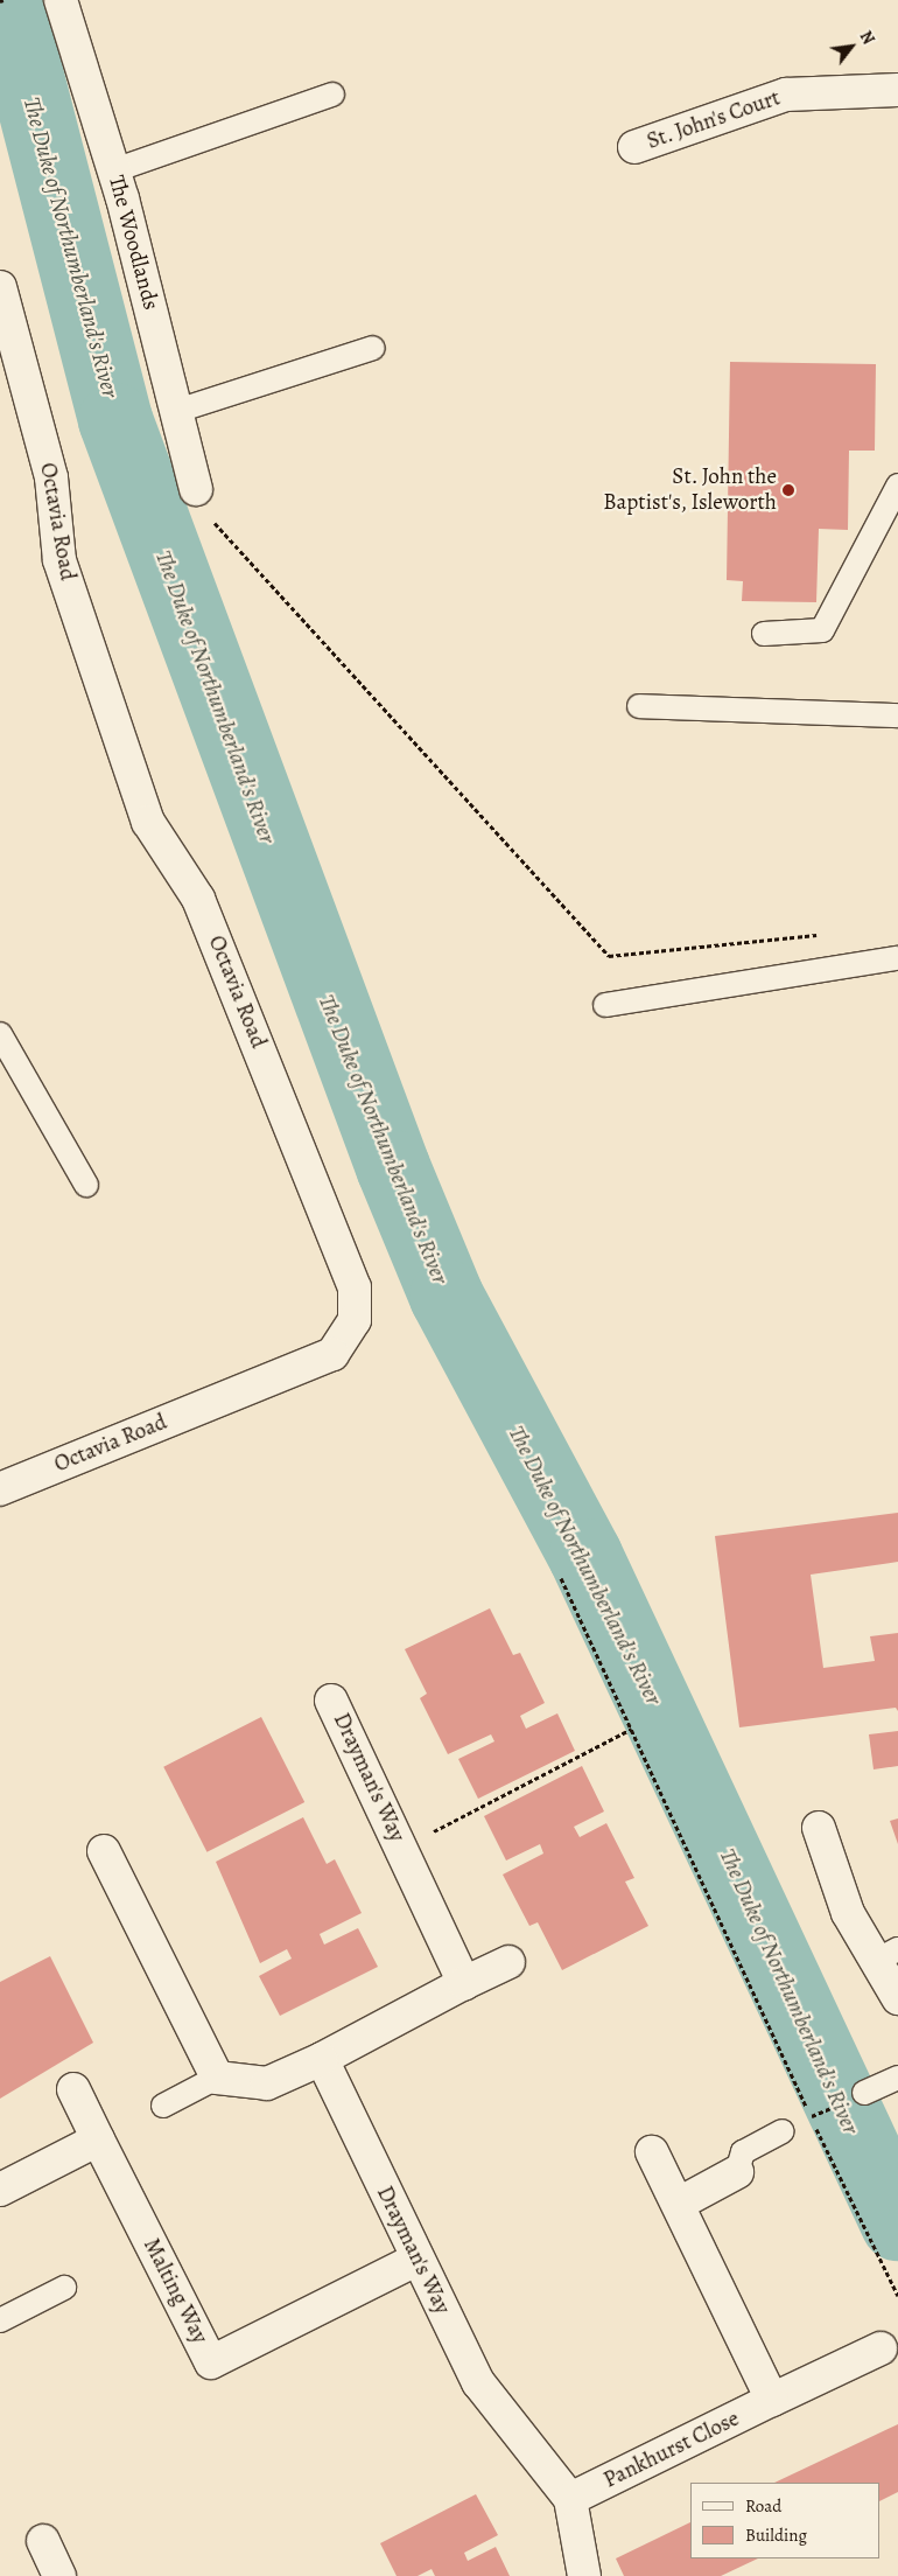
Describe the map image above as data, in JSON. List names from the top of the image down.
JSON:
{
  "streets": {
    "street": [
      "St. John's Court",
      "The Woodlands",
      "Octavia Road",
      "Drayman's Way",
      "Malting Way",
      "Pankhurst Close"
    ]
  },
  "crossings": [
    ["Drayman's Way", "Malting Way"],
    ["Drayman's Way", "Pankhurst Close"]
  ],
  "water": ["The Duke of Northumberland's River"],
  "places": ["St. John the Baptist's, Isleworth"],
  "legend": ["Road", "Building"],
  "north": "top right"
}
